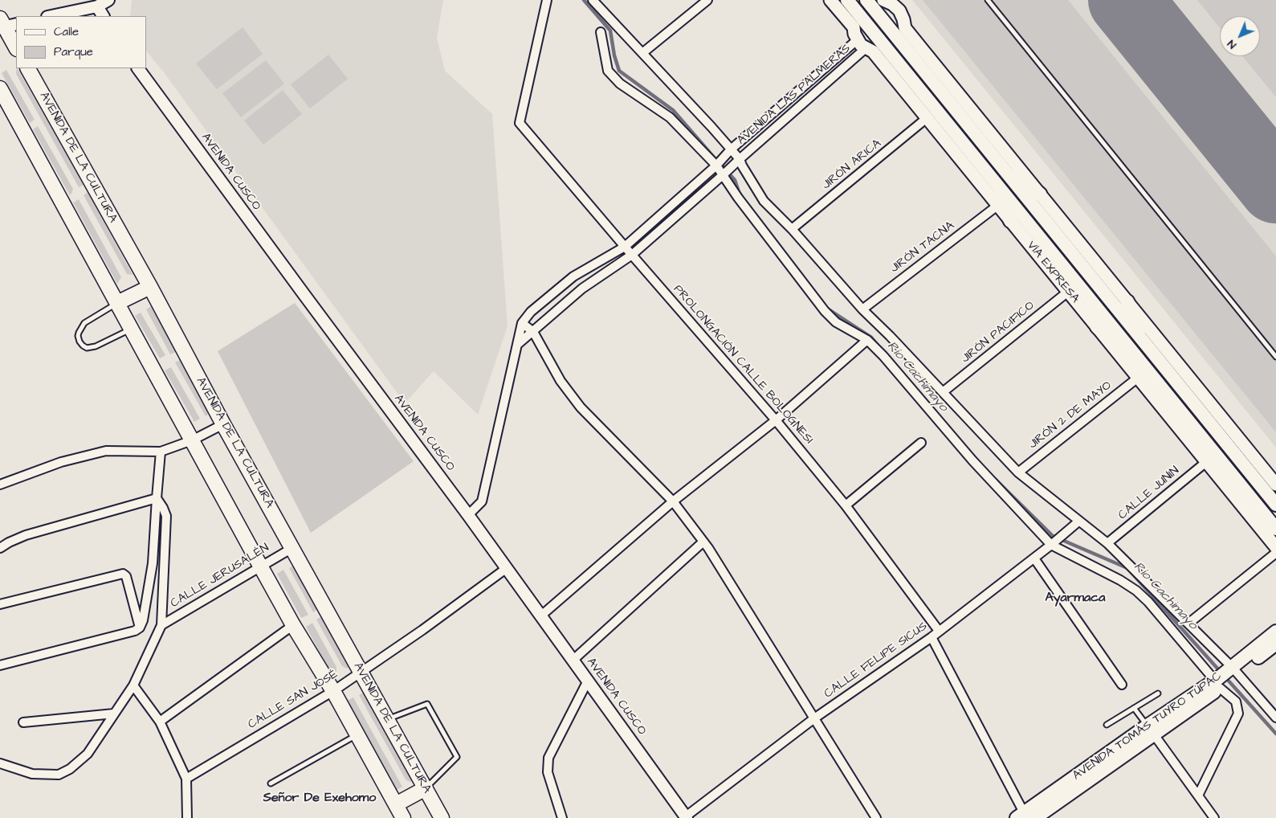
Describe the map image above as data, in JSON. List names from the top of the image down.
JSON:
{
  "streets": {
    "highway": ["AVENIDA DE LA CULTURA"],
    "main road": ["VÍA EXPRESA", "AVENIDA TOMÁS TUYRO TÚPAC"],
    "street": [
      "AVENIDA LAS PALMERAS",
      "JIRÓN ARICA",
      "AVENIDA CUSCO",
      "JIRÓN TACNA",
      "JIRÓN PACIFICO",
      "PROLONGACIÓN CALLE BOLOGNESI",
      "JIRÓN 2 DE MAYO",
      "CALLE JUNIN",
      "CALLE JERUSALÉN",
      "CALLE FELIPE SICUS",
      "CALLE SAN JOSÉ"
    ]
  },
  "crossings": [
    ["AVENIDA LAS PALMERAS", "VÍA EXPRESA"],
    ["AVENIDA LAS PALMERAS", "PROLONGACIÓN CALLE BOLOGNESI"],
    ["AVENIDA DE LA CULTURA", "CALLE JERUSALÉN"],
    ["AVENIDA DE LA CULTURA", "CALLE SAN JOSÉ"],
    ["JIRÓN ARICA", "VÍA EXPRESA"],
    ["AVENIDA CUSCO", "CALLE FELIPE SICUS"],
    ["AVENIDA CUSCO", "CALLE SAN JOSÉ"],
    ["JIRÓN TACNA", "VÍA EXPRESA"],
    ["VÍA EXPRESA", "JIRÓN PACIFICO"],
    ["VÍA EXPRESA", "JIRÓN 2 DE MAYO"],
    ["VÍA EXPRESA", "CALLE JUNIN"],
    ["PROLONGACIÓN CALLE BOLOGNESI", "CALLE FELIPE SICUS"]
  ],
  "districts": ["Ayarmaca", "Señor De Exehomo"],
  "water": ["Río Cachimayo"],
  "legend": ["Calle", "Parque"],
  "north": "bottom left"
}
